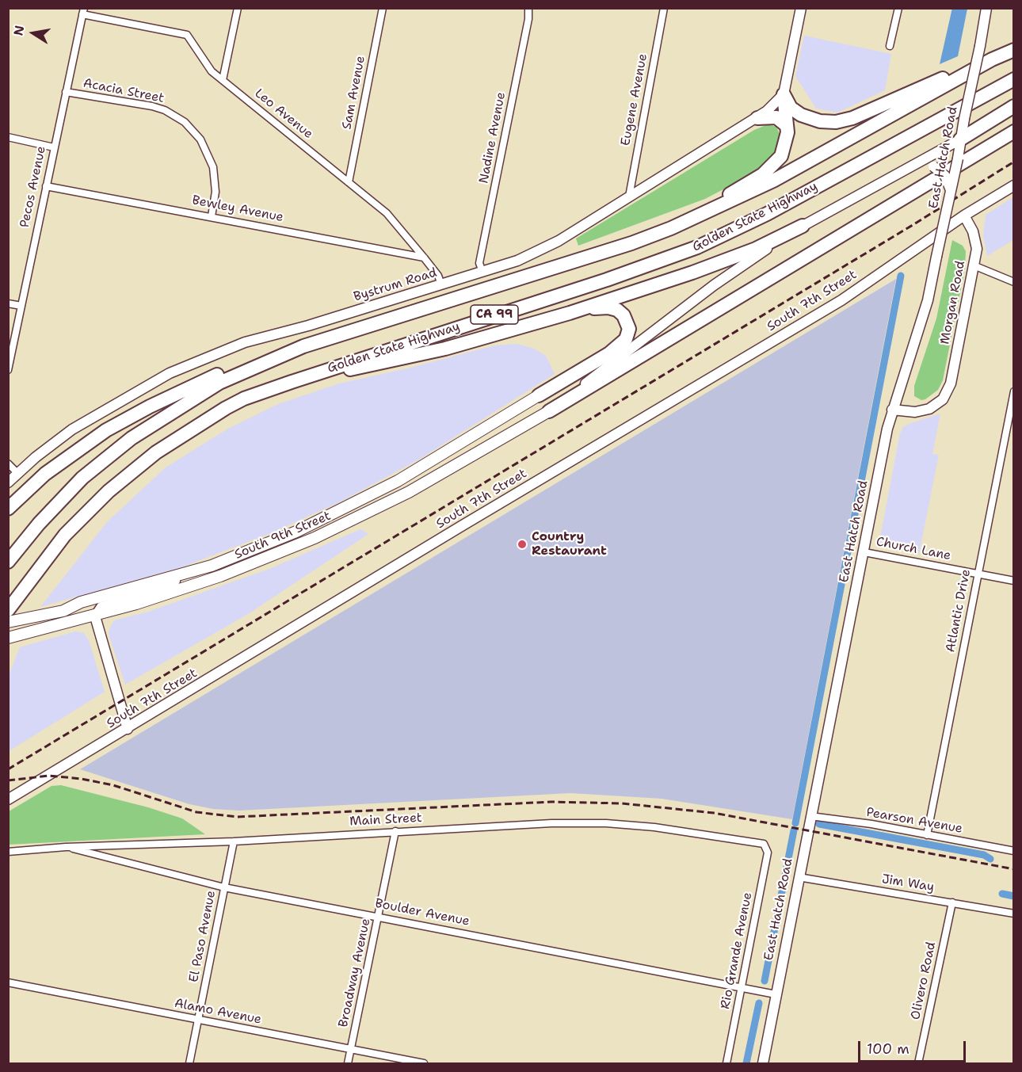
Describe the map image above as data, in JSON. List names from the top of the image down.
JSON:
{
  "streets": {
    "highway": ["Golden State Highway", "CA 99"],
    "main road": ["South 9th Street"],
    "street": [
      "Acacia Street",
      "Sam Avenue",
      "Eugene Avenue",
      "Leo Avenue",
      "Nadine Avenue",
      "East Hatch Road",
      "Pecos Avenue",
      "Bewley Avenue",
      "Bystrum Road",
      "South 7th Street",
      "Morgan Road",
      "Church Lane",
      "Atlantic Drive",
      "Main Street",
      "Pearson Avenue",
      "Jim Way",
      "Boulder Avenue",
      "El Paso Avenue",
      "Rio Grande Avenue",
      "Broadway Avenue",
      "Olivero Road",
      "Alamo Avenue"
    ]
  },
  "crossings": [
    ["Acacia Street", "Pecos Avenue"],
    ["Acacia Street", "Bewley Avenue"],
    ["Sam Avenue", "Leo Avenue"],
    ["Eugene Avenue", "Bystrum Road"],
    ["Leo Avenue", "Pecos Avenue"],
    ["Leo Avenue", "Bewley Avenue"],
    ["Leo Avenue", "Bystrum Road"],
    ["Nadine Avenue", "Bystrum Road"],
    ["East Hatch Road", "Morgan Road"],
    ["East Hatch Road", "Church Lane"],
    ["East Hatch Road", "Pearson Avenue"],
    ["East Hatch Road", "Jim Way"],
    ["East Hatch Road", "Boulder Avenue"],
    ["Pecos Avenue", "Bewley Avenue"],
    ["South 7th Street", "Morgan Road"],
    ["Church Lane", "Atlantic Drive"],
    ["Atlantic Drive", "Pearson Avenue"],
    ["Main Street", "Boulder Avenue"],
    ["Main Street", "El Paso Avenue"],
    ["Main Street", "Rio Grande Avenue"],
    ["Main Street", "Broadway Avenue"],
    ["Jim Way", "Olivero Road"],
    ["Boulder Avenue", "El Paso Avenue"],
    ["Boulder Avenue", "Rio Grande Avenue"],
    ["Boulder Avenue", "Broadway Avenue"],
    ["El Paso Avenue", "Alamo Avenue"],
    ["Broadway Avenue", "Alamo Avenue"]
  ],
  "places": ["Country Restaurant"],
  "scale_bar": "100 m",
  "north": "left"
}
